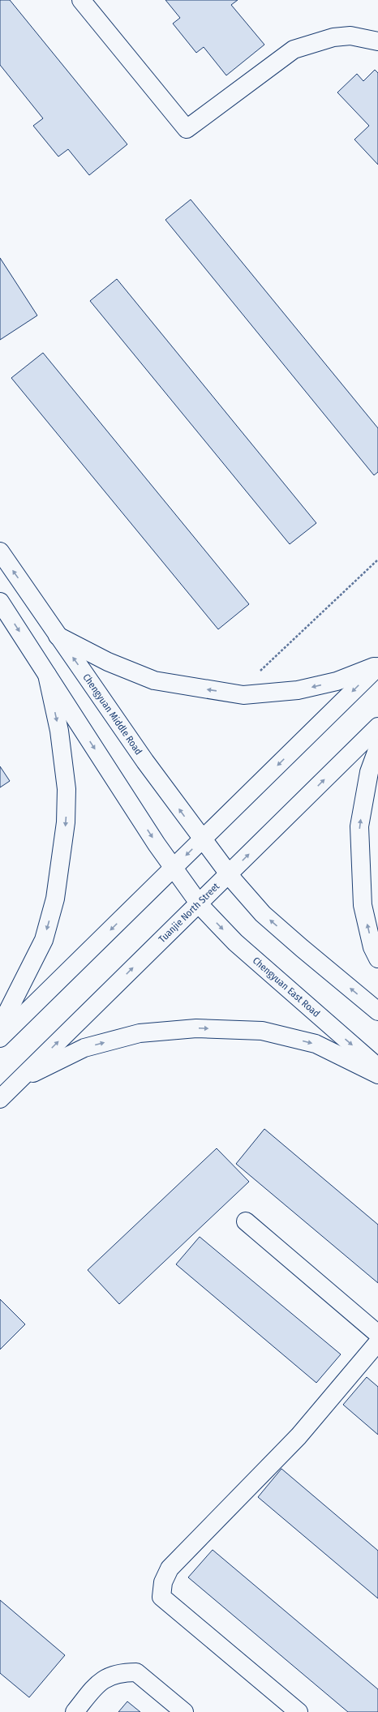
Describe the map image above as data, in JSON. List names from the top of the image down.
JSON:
{
  "streets": {
    "main road": ["Chengyuan Middle Road", "Tuanjie North Street", "Chengyuan East Road"]
  },
  "crossings": [
    ["Chengyuan Middle Road", "Tuanjie North Street"],
    ["Tuanjie North Street", "Chengyuan East Road"]
  ]
}
